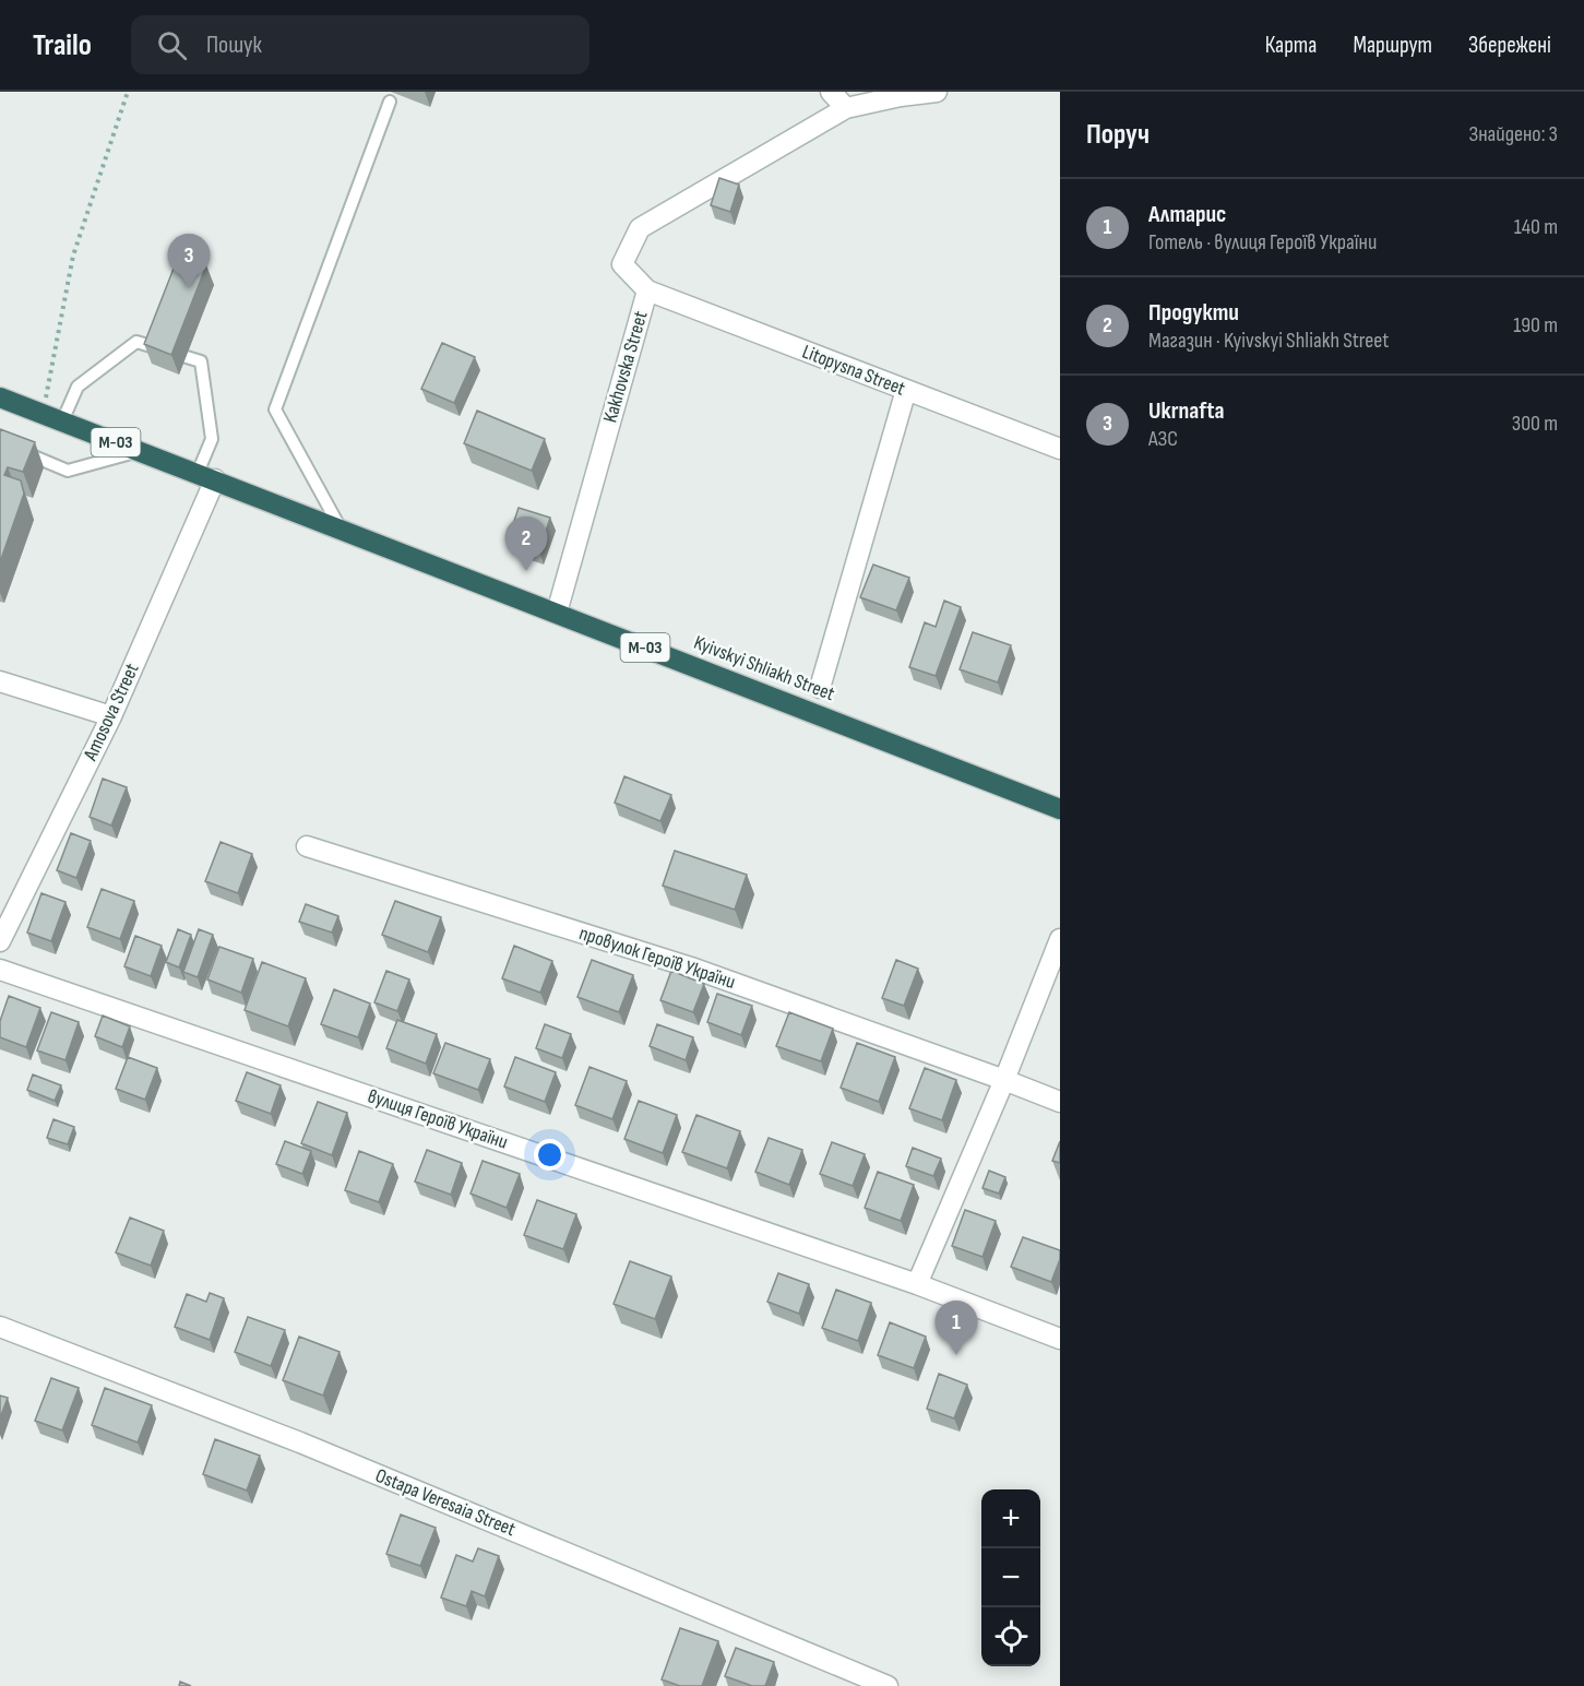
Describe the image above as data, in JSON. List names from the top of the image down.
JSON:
{
  "streets": {
    "highway": ["М-03", "Kyivskyi Shliakh Street"],
    "street": [
      "Kakhovska Street",
      "Litopysna Street",
      "Amosova Street",
      "провулок Героїв України",
      "вулиця Героїв України",
      "Ostapa Veresaia Street"
    ]
  },
  "crossings": [
    ["Kakhovska Street", "Litopysna Street"],
    ["Kakhovska Street", "Kyivskyi Shliakh Street"],
    ["М-03", "Kyivskyi Shliakh Street"],
    ["М-03", "Amosova Street"],
    ["Kyivskyi Shliakh Street", "Amosova Street"]
  ],
  "page": {
    "header": "Trailo",
    "search": "Пошук",
    "nav": ["Карта", "Маршрут", "Збережені"],
    "heading": ["Поруч", "Знайдено: 3"],
    "list": [
      {
        "mark": "1",
        "name": "Алтарис",
        "note": "Готель · вулиця Героїв України",
        "value": "140 m"
      },
      {
        "mark": "2",
        "name": "Продукти",
        "note": "Магазин · Kyivskyi Shliakh Street",
        "value": "190 m"
      },
      {
        "mark": "3",
        "name": "Ukrnafta",
        "note": "АЗС",
        "value": "300 m"
      }
    ],
    "pins": ["3", "2", "1"],
    "map_buttons": ["+", "−"]
  }
}
